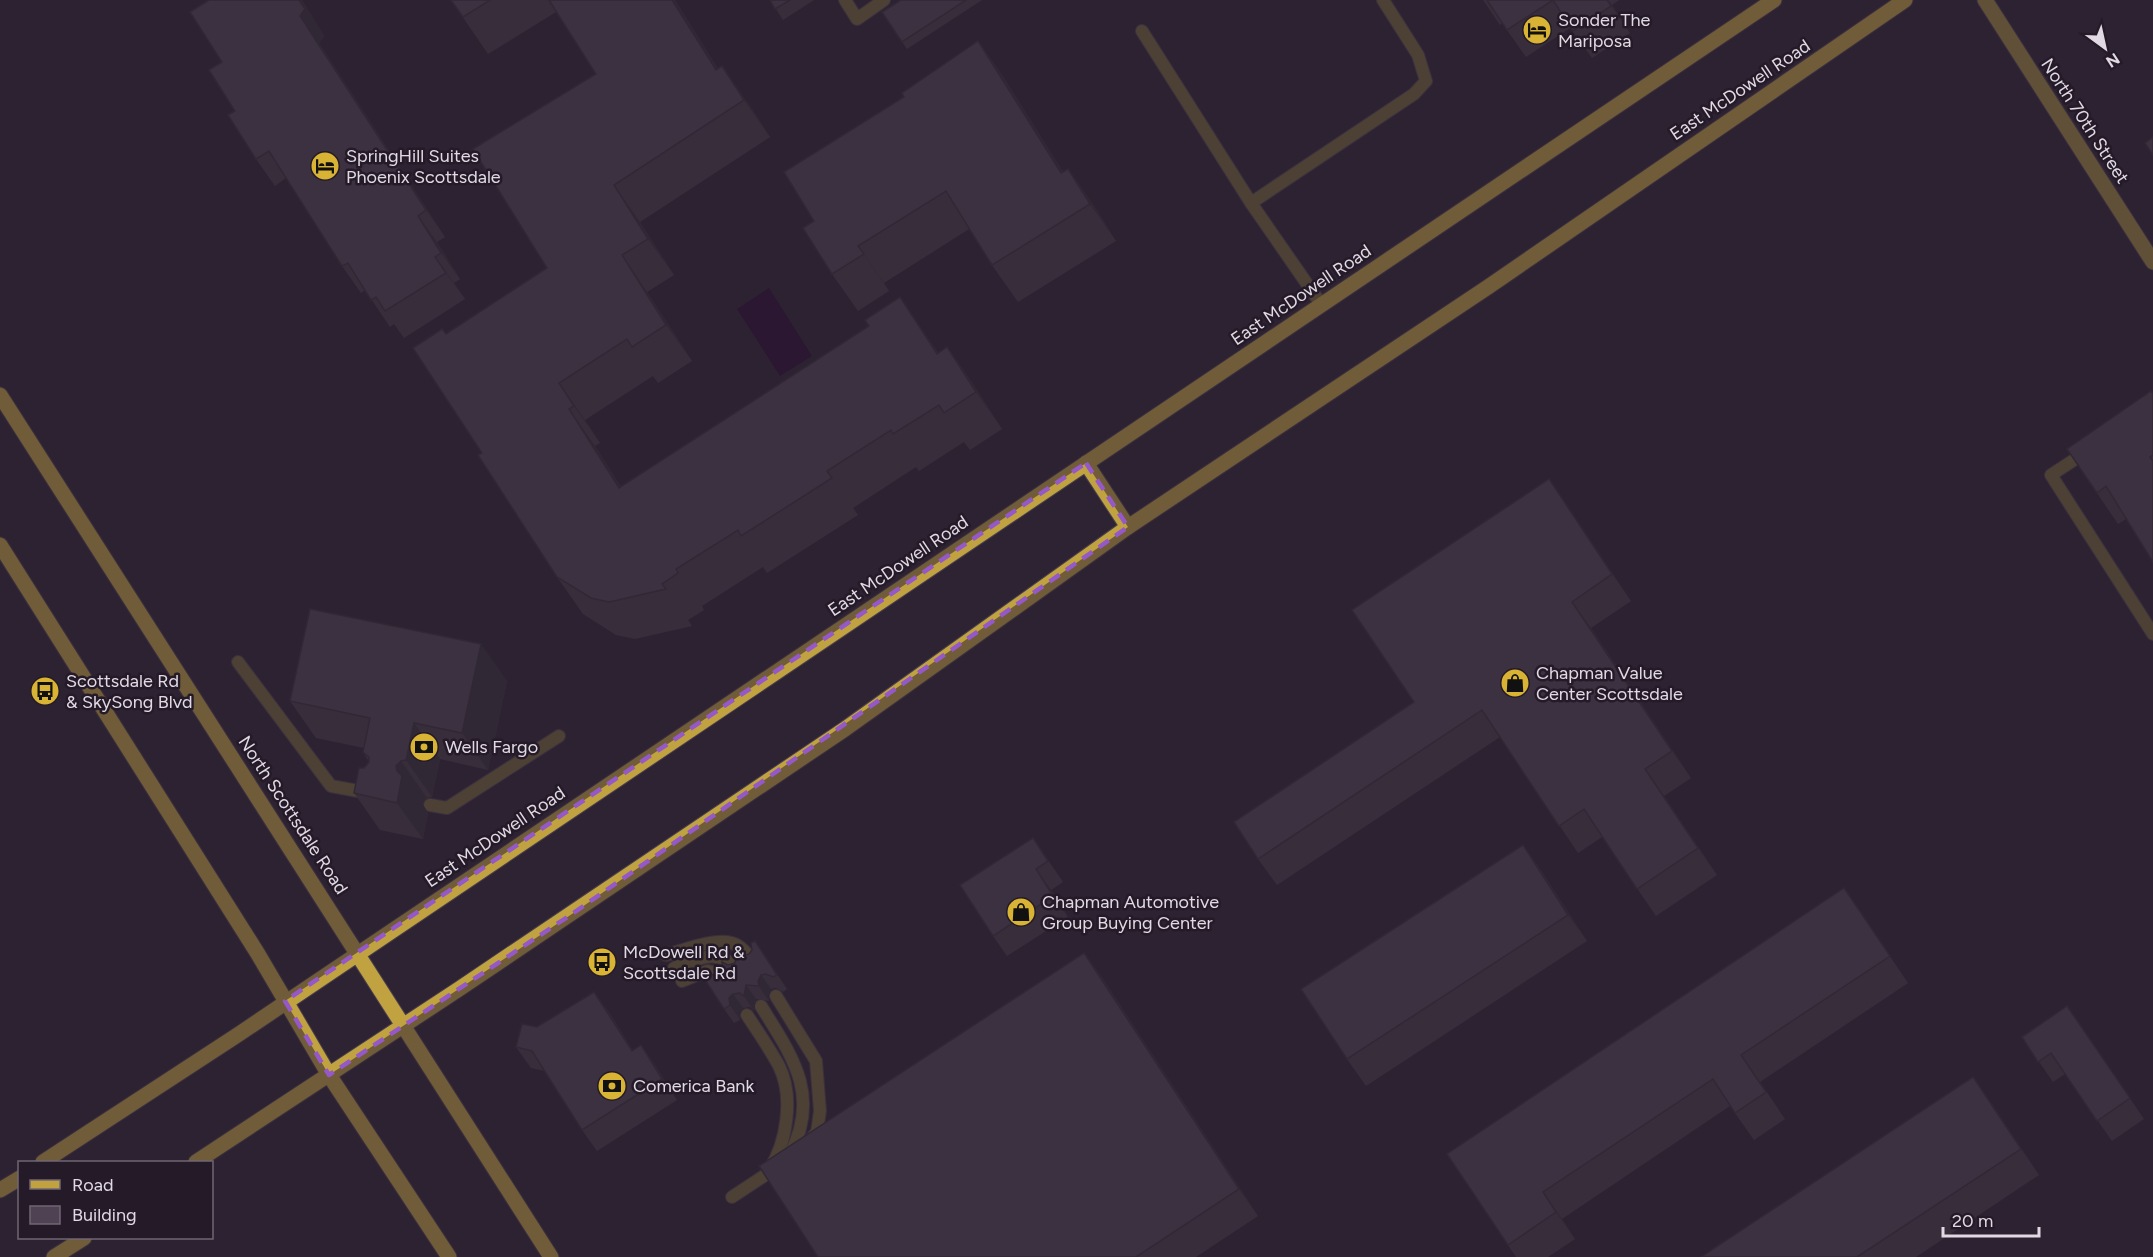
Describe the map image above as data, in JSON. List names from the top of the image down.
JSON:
{
  "streets": {
    "main road": ["East McDowell Road", "North Scottsdale Road"],
    "street": ["North 70th Street"]
  },
  "crossings": [
    ["East McDowell Road", "North Scottsdale Road"]
  ],
  "places": {
    "hotel": ["Sonder The Mariposa", "SpringHill Suites Phoenix Scottsdale"],
    "shop": ["Chapman Value Center Scottsdale", "Chapman Automotive Group Buying Center"],
    "bus stop": ["Scottsdale Rd & SkySong Blvd", "McDowell Rd & Scottsdale Rd"],
    "bank": ["Wells Fargo", "Comerica Bank"]
  },
  "legend": ["Road", "Building"],
  "scale_bar": "20 m",
  "north": "bottom right"
}
